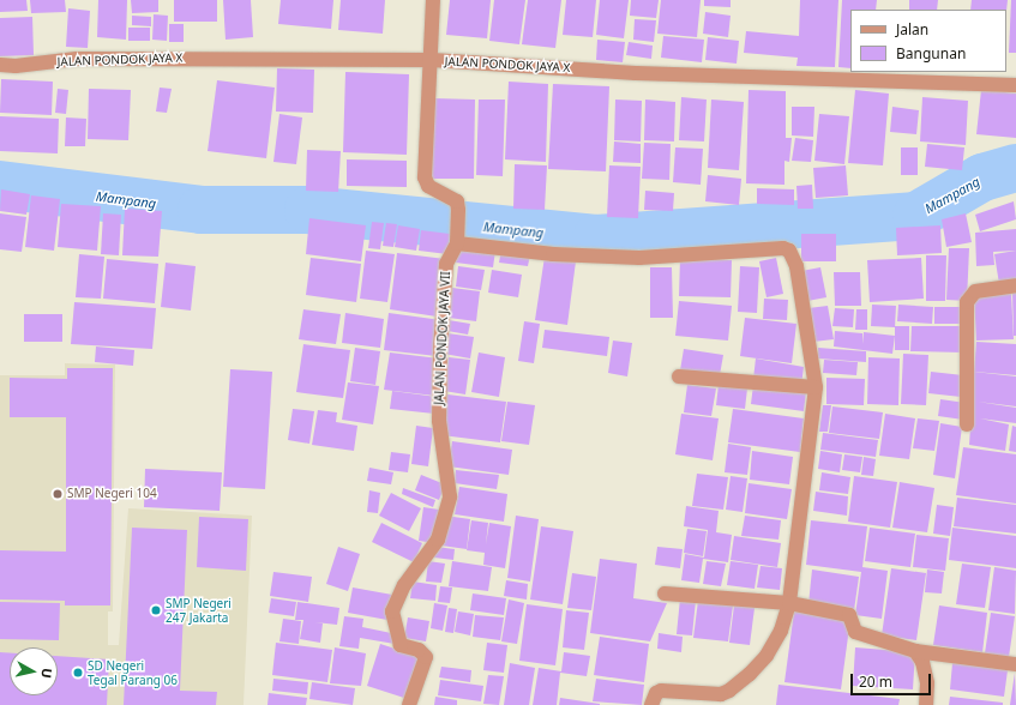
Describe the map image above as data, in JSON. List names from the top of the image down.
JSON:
{
  "streets": {
    "street": ["JALAN PONDOK JAYA X", "JALAN PONDOK JAYA VII"]
  },
  "crossings": [
    ["JALAN PONDOK JAYA X", "JALAN PONDOK JAYA VII"]
  ],
  "water": ["Mampang"],
  "places": ["SMP Negeri 104", "SMP Negeri 247 Jakarta", "SD Negeri Tegal Parang 06"],
  "legend": ["Jalan", "Bangunan"],
  "scale_bar": "20 m",
  "north": "right"
}
